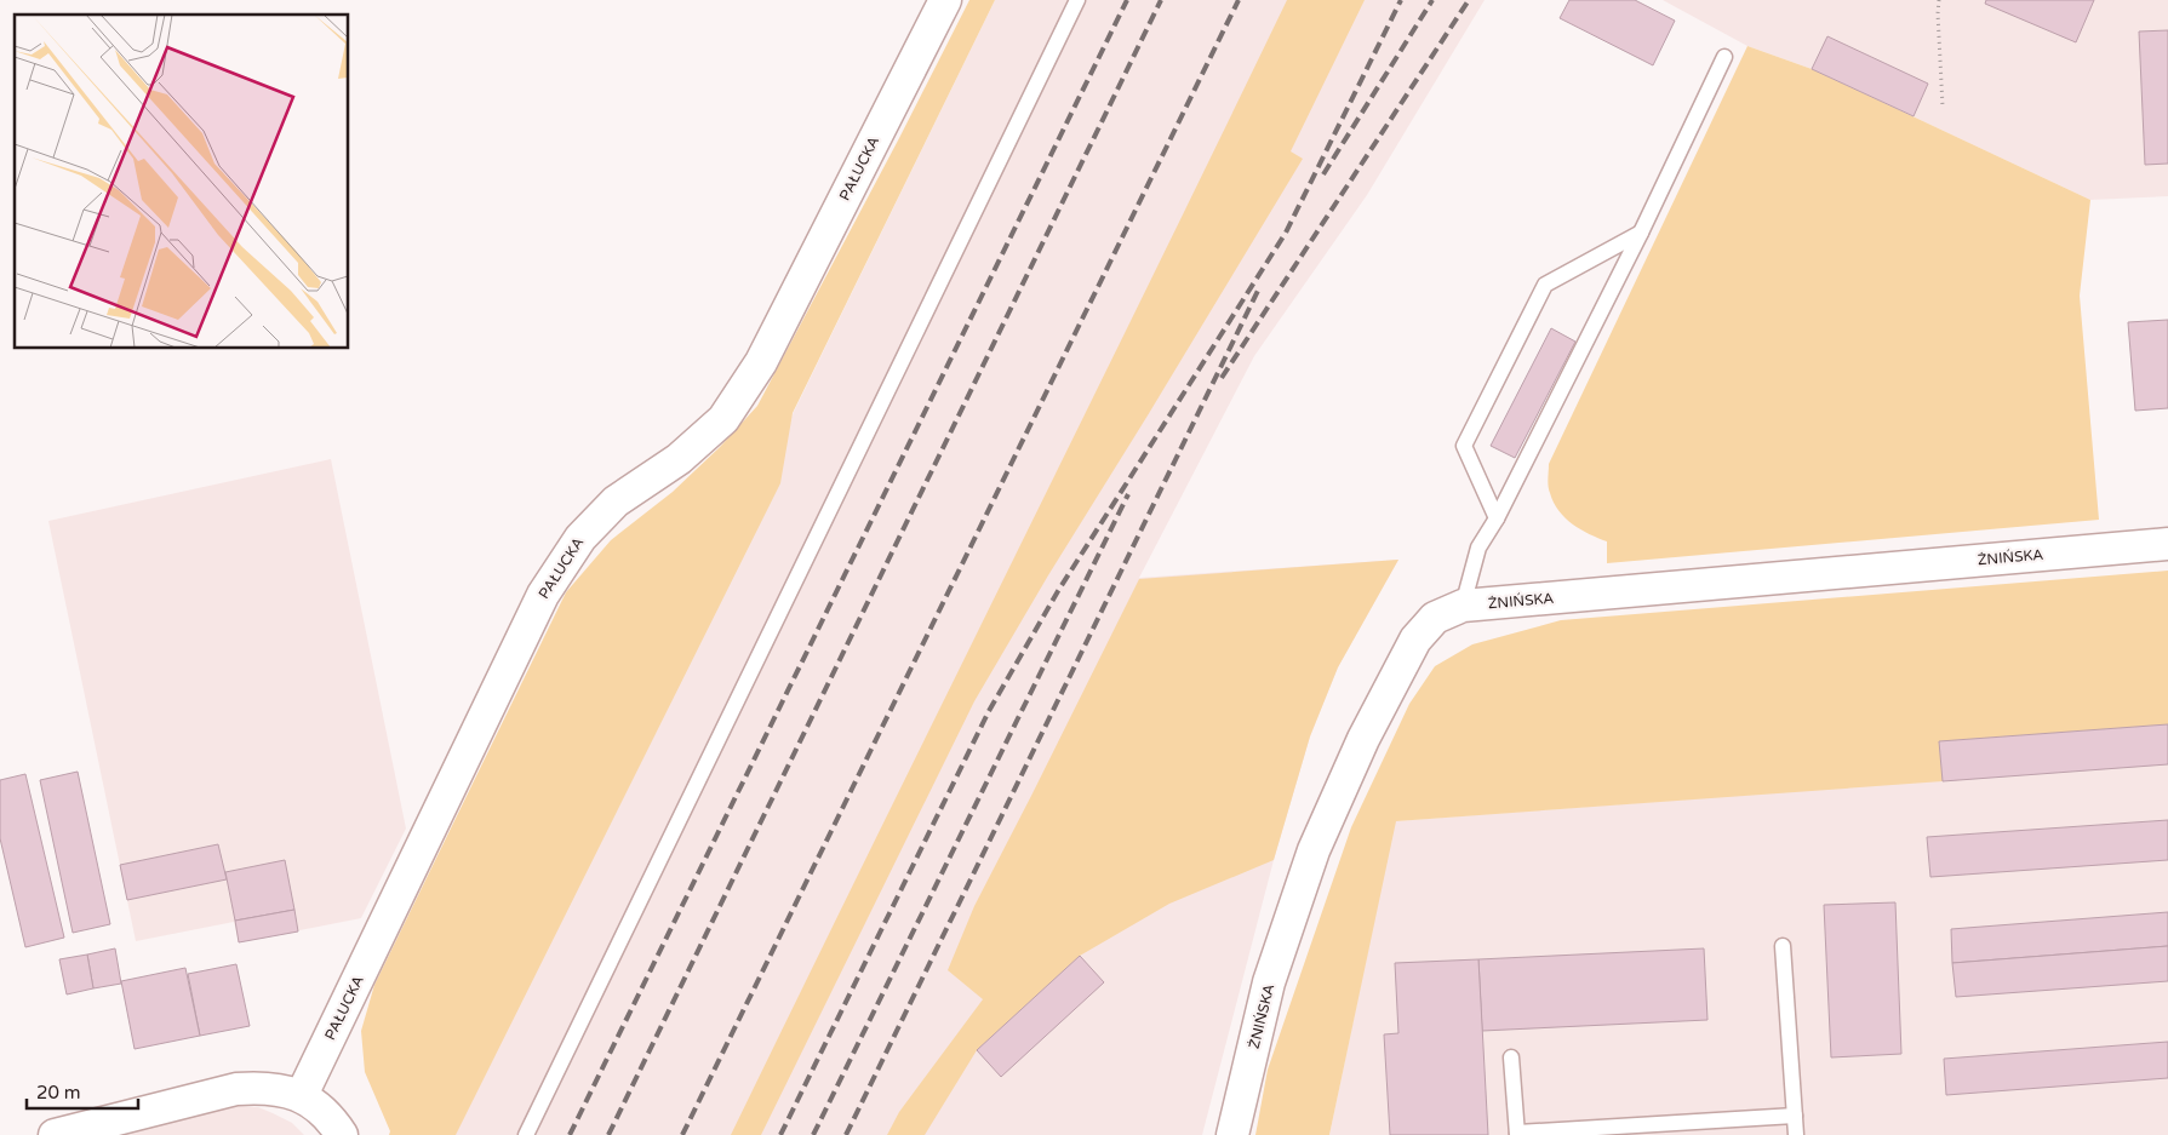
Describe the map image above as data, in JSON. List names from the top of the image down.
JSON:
{
  "streets": {
    "street": ["PAŁUCKA", "ŻNIŃSKA"]
  },
  "scale_bar": "20 m"
}
